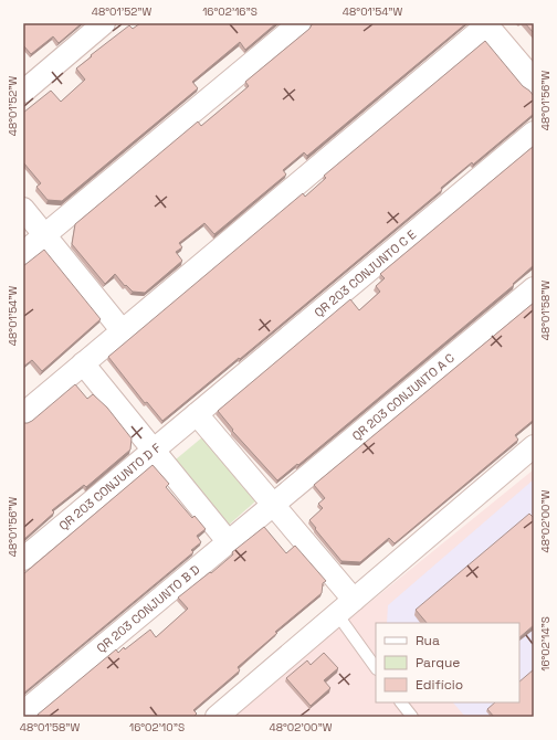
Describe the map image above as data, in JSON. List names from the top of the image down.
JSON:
{
  "streets": {
    "street": [
      "QR 203 CONJUNTO C E",
      "QR 203 CONJUNTO A C",
      "QR 203 CONJUNTO D F",
      "QR 203 CONJUNTO B D"
    ]
  },
  "crossings": [
    ["QR 203 CONJUNTO C E", "QR 203 CONJUNTO D F"],
    ["QR 203 CONJUNTO A C", "QR 203 CONJUNTO B D"]
  ],
  "legend": ["Rua", "Parque", "Edifício"],
  "coordinates": [
    "48°01'52\"W",
    "16°02'16\"S",
    "48°01'54\"W",
    "48°01'56\"W",
    "48°01'58\"W",
    "48°02'00\"W",
    "16°02'14\"S",
    "16°02'10\"S"
  ]
}
